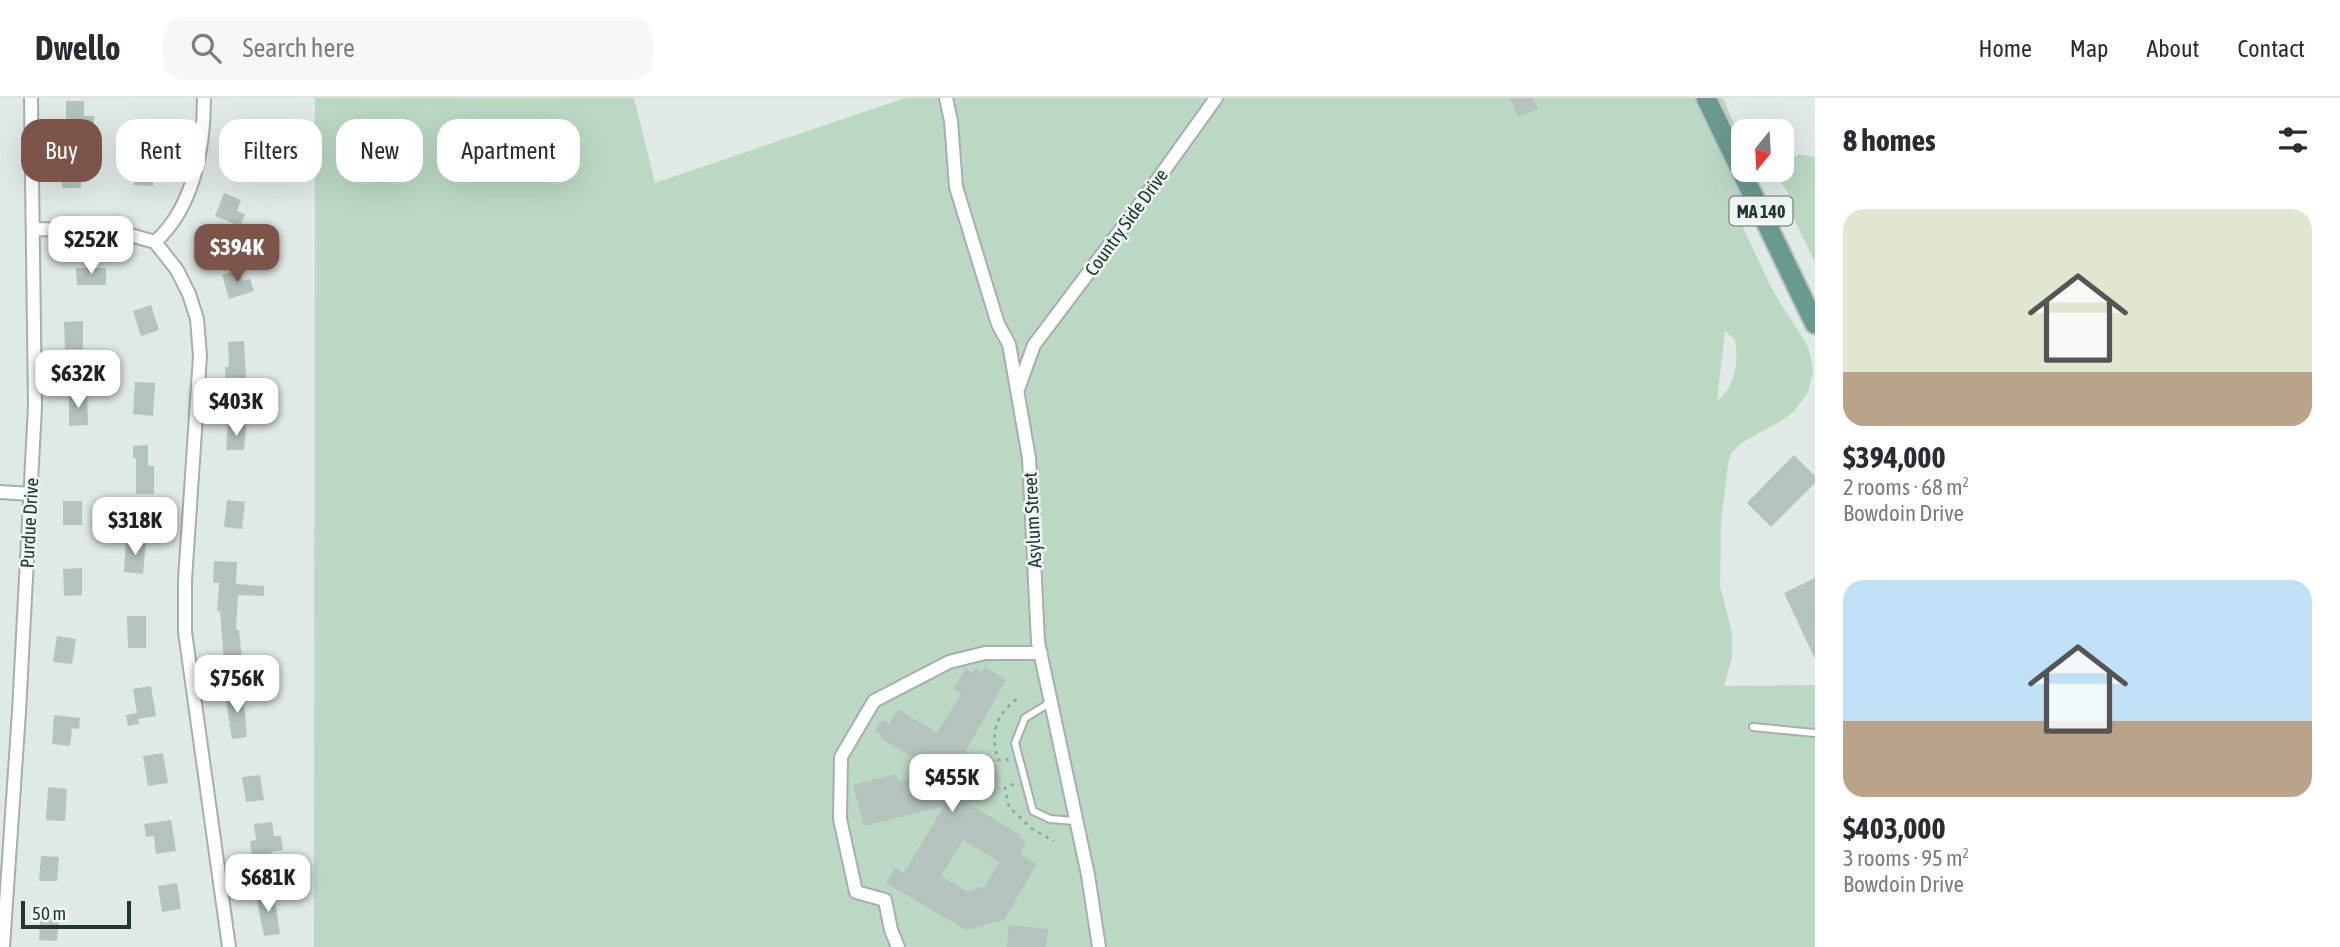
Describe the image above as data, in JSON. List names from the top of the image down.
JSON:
{
  "streets": {
    "main road": ["MA 140"],
    "street": ["Country Side Drive", "Asylum Street", "Purdue Drive"]
  },
  "crossings": [
    ["Country Side Drive", "Asylum Street"]
  ],
  "scale_bar": "50 m",
  "north": "bottom",
  "page": {
    "header": "Dwello",
    "search": "Search here",
    "nav": [
      "Home",
      "Map",
      "About",
      "Contact"
    ],
    "heading": "8 homes",
    "chip": [
      "Buy",
      "Rent",
      "Filters",
      "New",
      "Apartment"
    ],
    "list": [
      {
        "name": "$394,000",
        "note": "2 rooms · 68 m² · Bowdoin Drive"
      },
      {
        "name": "$403,000",
        "note": "3 rooms · 95 m² · Bowdoin Drive"
      }
    ],
    "price": [
      "$252K",
      "$394K",
      "$632K",
      "$403K",
      "$318K",
      "$756K",
      "$455K",
      "$681K"
    ],
    "scale": "50 m"
  }
}
